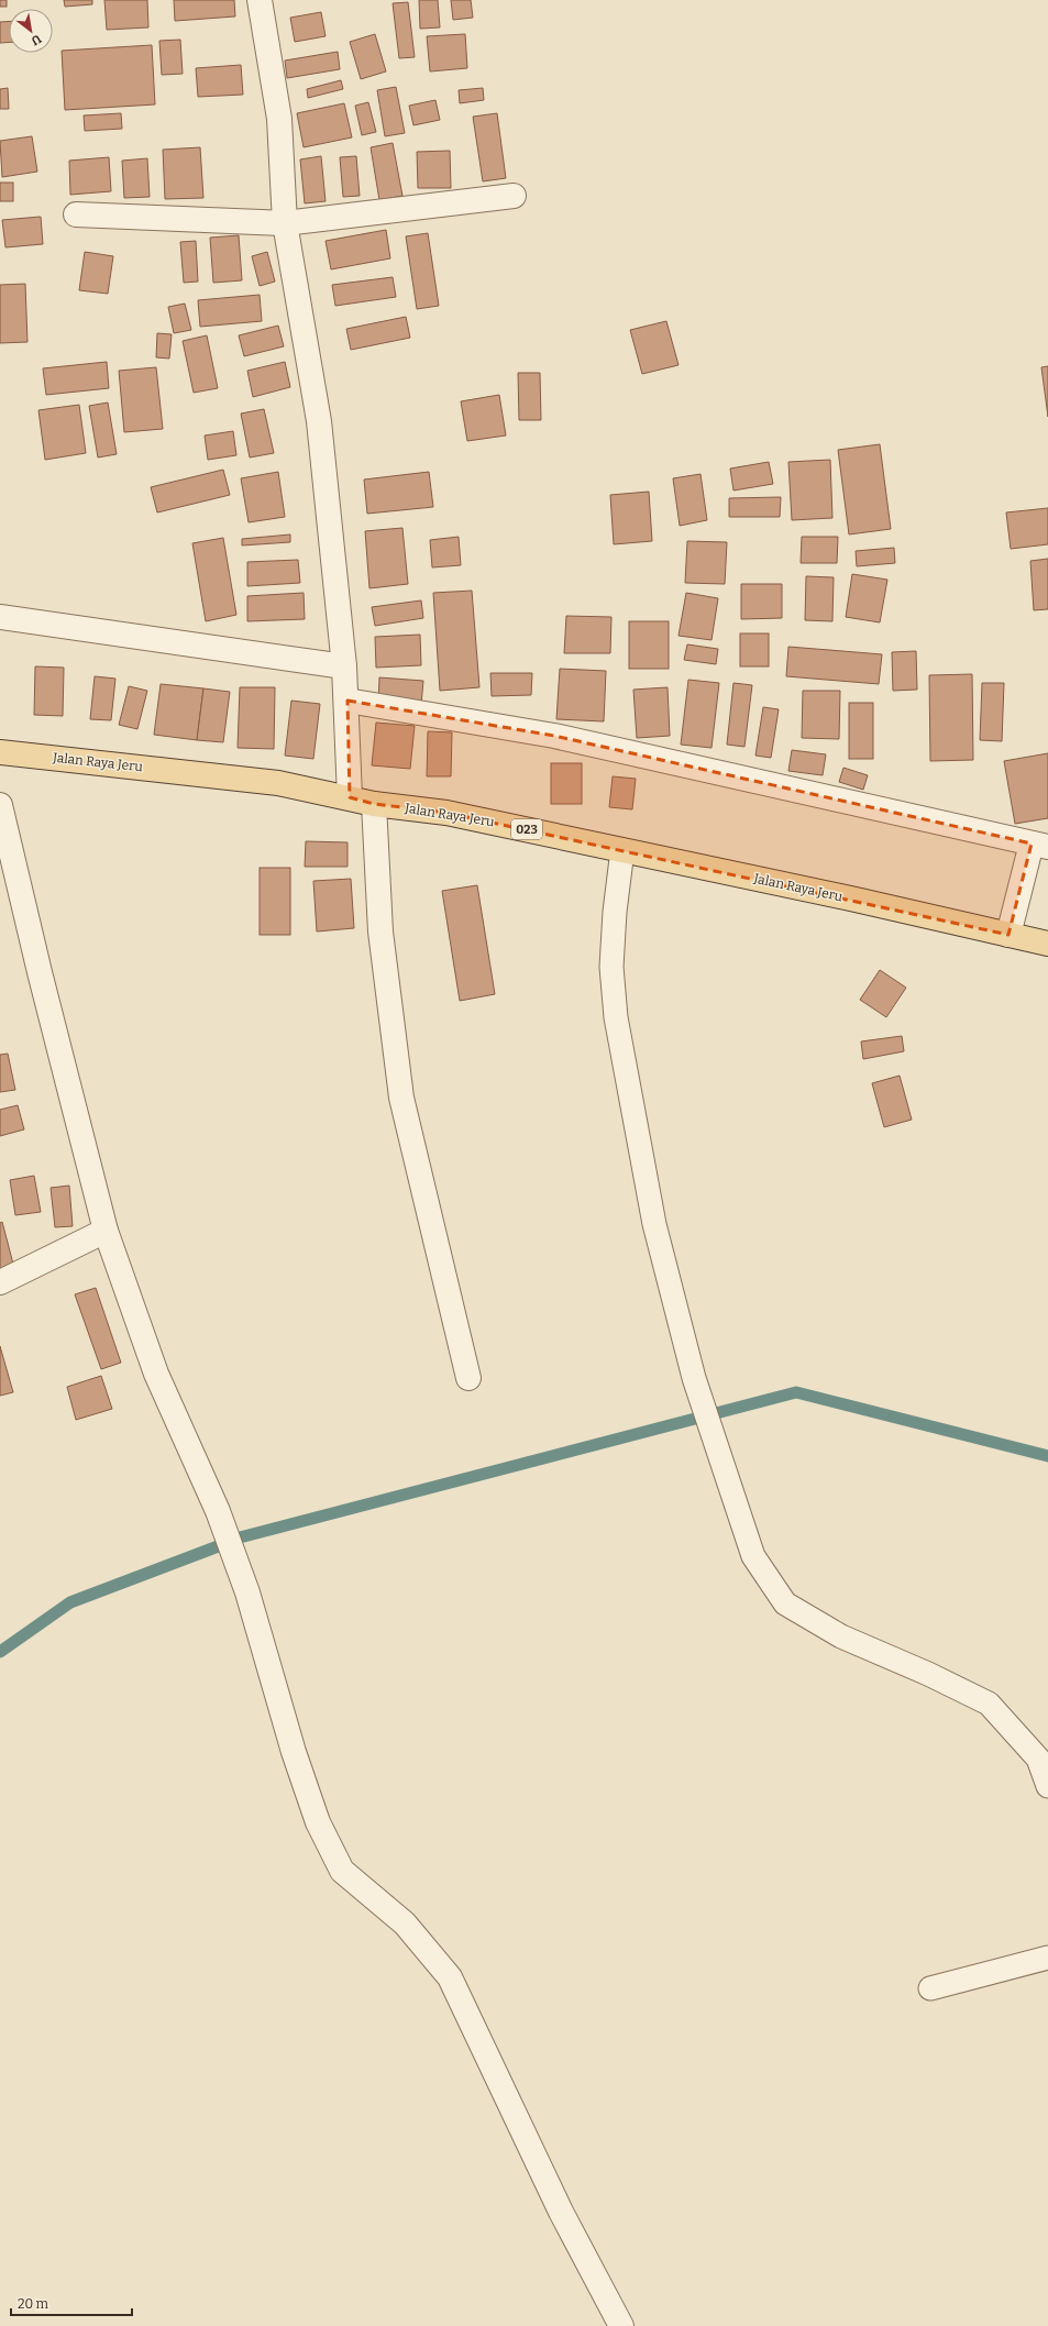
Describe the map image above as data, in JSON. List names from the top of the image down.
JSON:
{
  "streets": {
    "main road": ["Jalan Raya Jeru", "023"]
  },
  "scale_bar": "20 m",
  "north": "bottom right"
}
